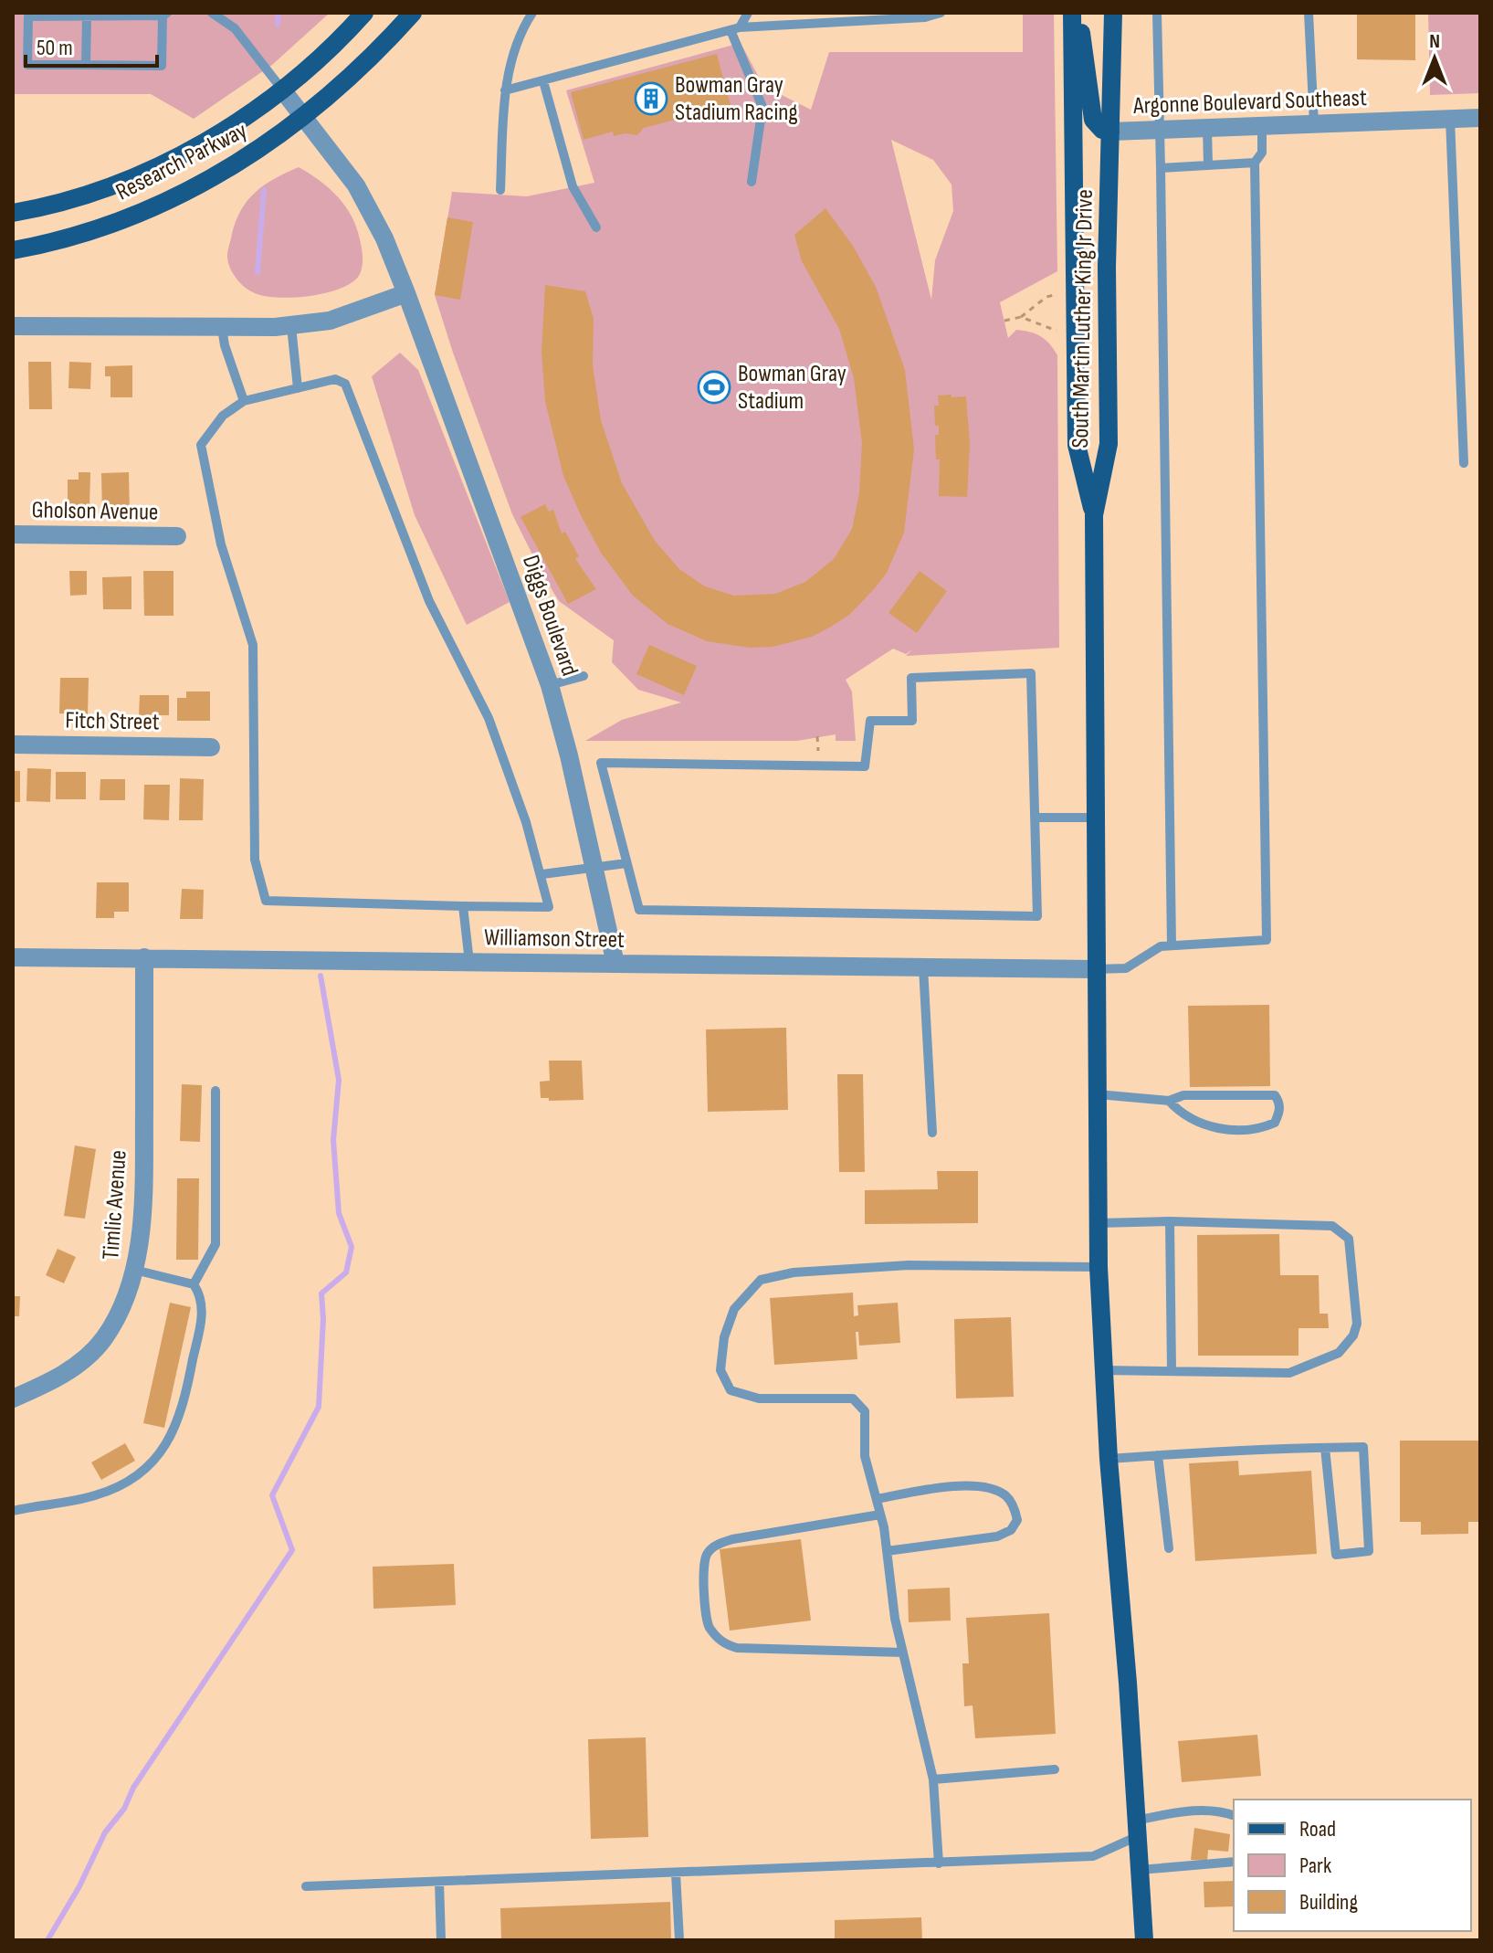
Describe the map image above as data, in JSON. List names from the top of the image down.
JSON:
{
  "streets": {
    "main road": ["Research Parkway", "South Martin Luther King Jr Drive"],
    "street": [
      "Argonne Boulevard Southeast",
      "Gholson Avenue",
      "Diggs Boulevard",
      "Fitch Street",
      "Williamson Street",
      "Timlic Avenue"
    ]
  },
  "crossings": [
    ["Argonne Boulevard Southeast", "South Martin Luther King Jr Drive"],
    ["Research Parkway", "Diggs Boulevard"],
    ["Diggs Boulevard", "Williamson Street"],
    ["Williamson Street", "Timlic Avenue"]
  ],
  "places": {
    "building": ["Bowman Gray Stadium Racing"],
    "sports": ["Bowman Gray Stadium"]
  },
  "legend": ["Road", "Park", "Building"],
  "scale_bar": "50 m",
  "north": "top"
}
